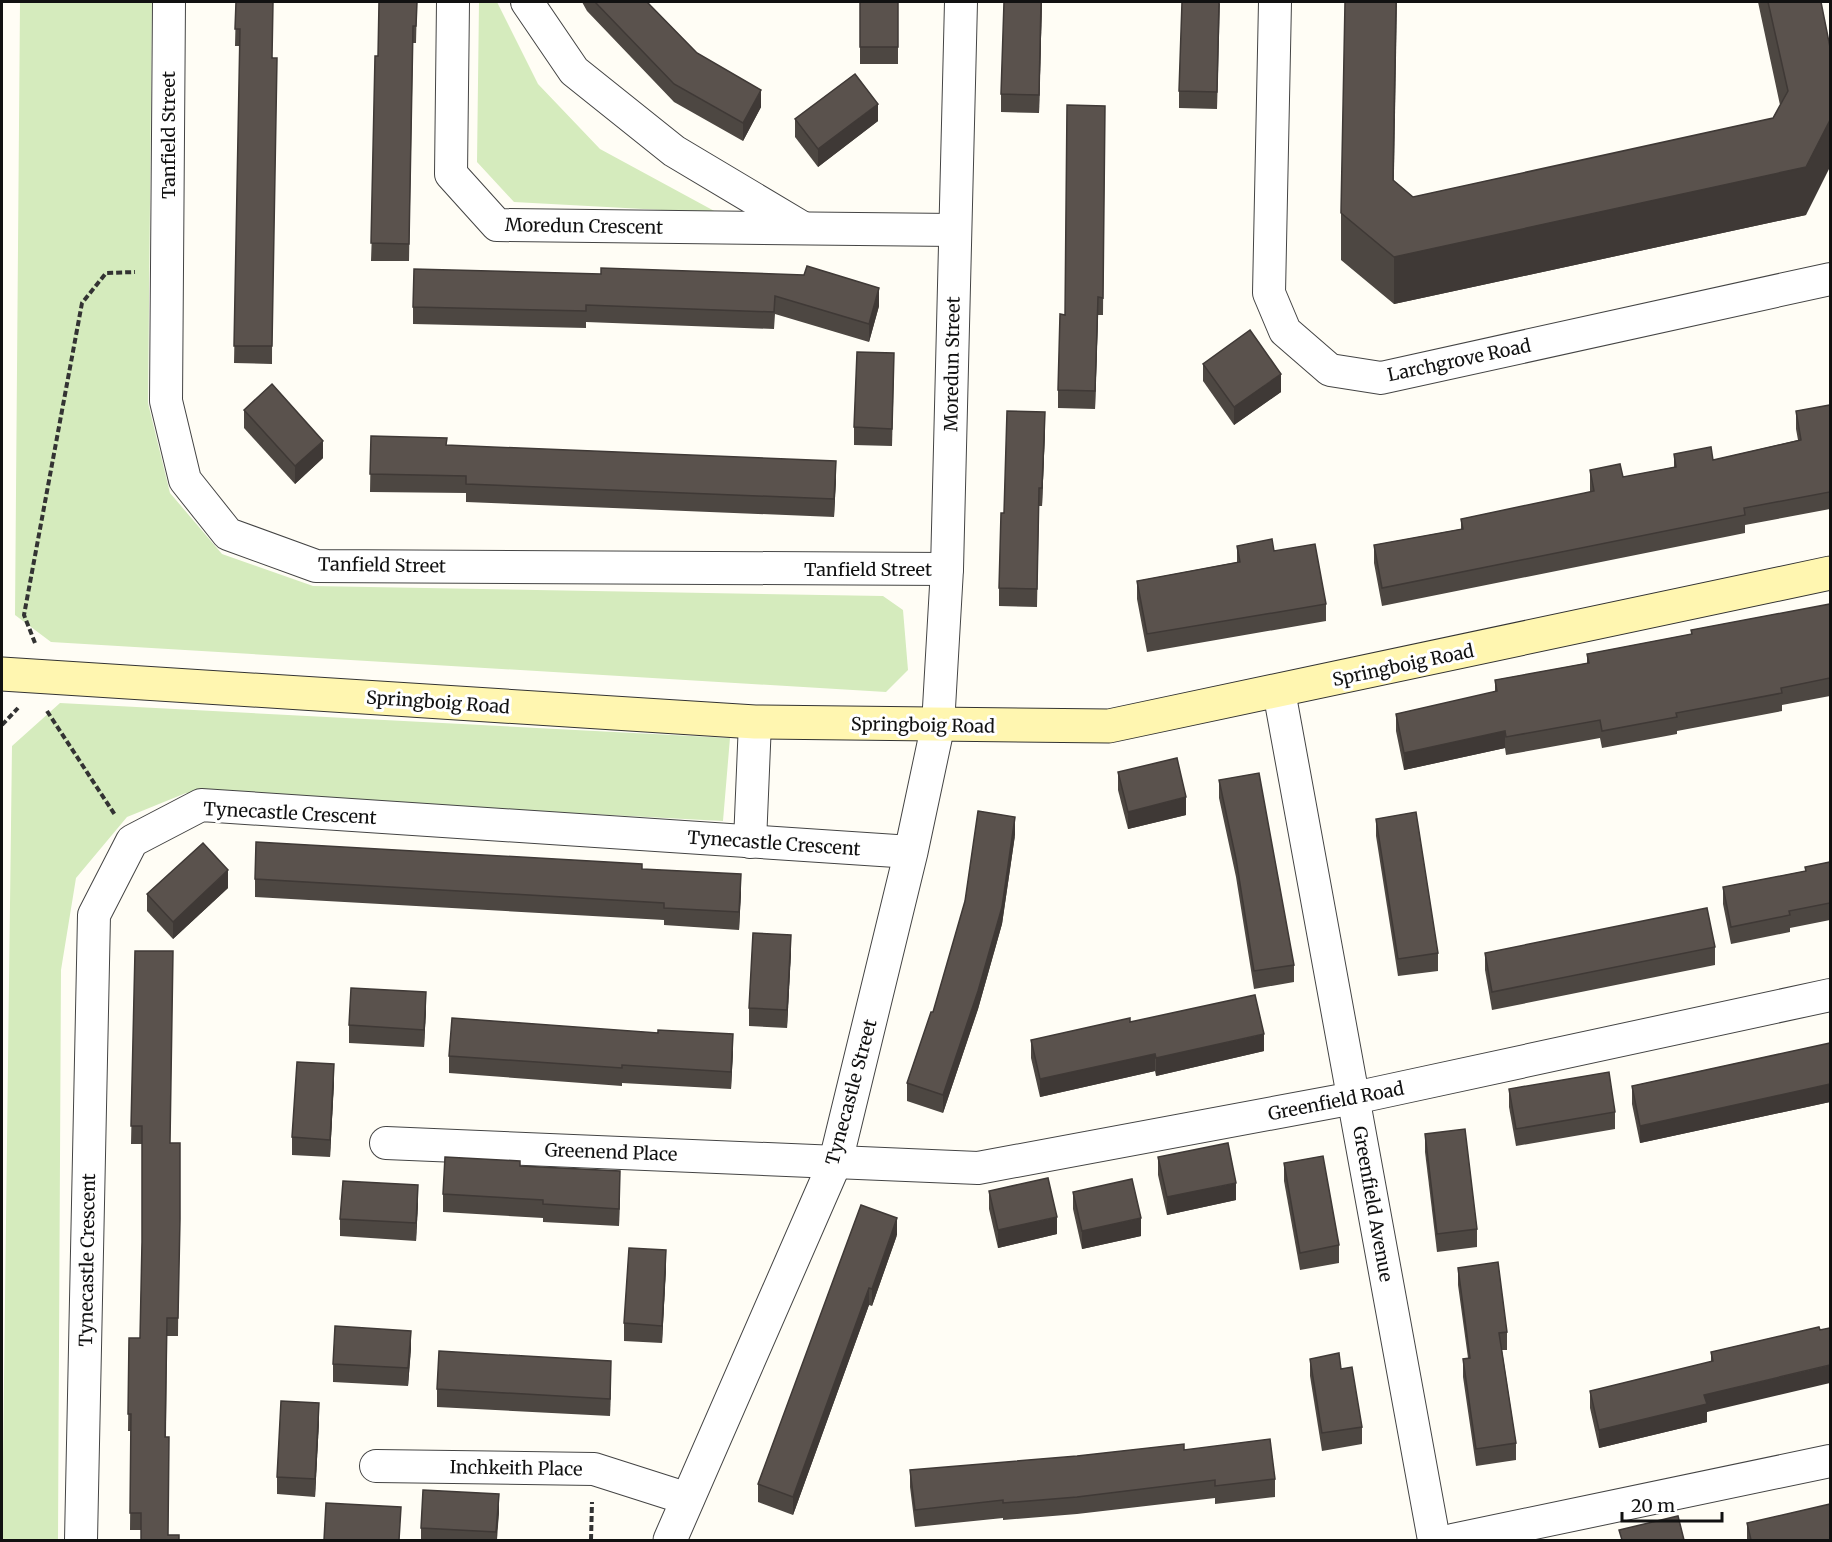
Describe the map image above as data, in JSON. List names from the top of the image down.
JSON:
{
  "streets": {
    "main road": ["Springboig Road"],
    "street": [
      "Tanfield Street",
      "Moredun Crescent",
      "Larchgrove Road",
      "Moredun Street",
      "Tynecastle Crescent",
      "Tynecastle Street",
      "Greenfield Road",
      "Greenend Place",
      "Greenfield Avenue",
      "Inchkeith Place"
    ]
  },
  "crossings": [
    ["Tanfield Street", "Moredun Street"],
    ["Moredun Crescent", "Moredun Street"],
    ["Moredun Street", "Springboig Road"],
    ["Moredun Street", "Tynecastle Street"],
    ["Springboig Road", "Tynecastle Street"],
    ["Springboig Road", "Greenfield Avenue"],
    ["Tynecastle Crescent", "Tynecastle Street"],
    ["Tynecastle Street", "Greenfield Road"],
    ["Tynecastle Street", "Greenend Place"],
    ["Tynecastle Street", "Inchkeith Place"],
    ["Greenfield Road", "Greenend Place"],
    ["Greenfield Road", "Greenfield Avenue"]
  ],
  "scale_bar": "20 m"
}
